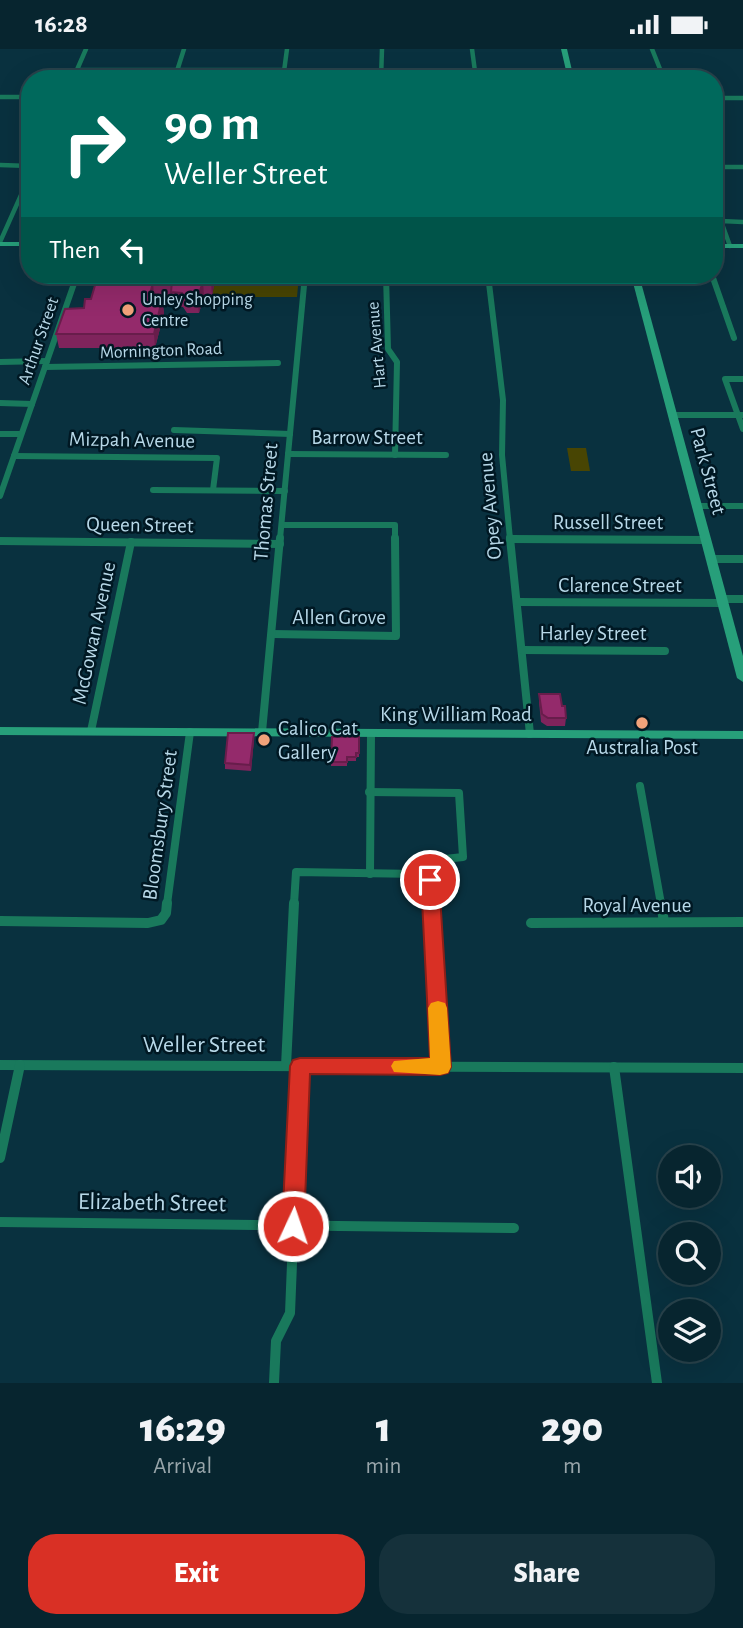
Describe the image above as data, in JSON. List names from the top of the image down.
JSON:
{
  "streets": {
    "main road": ["Park Street"],
    "street": [
      "Arthur Street",
      "Hart Avenue",
      "Mornington Road",
      "Barrow Street",
      "Mizpah Avenue",
      "Thomas Street",
      "Opey Avenue",
      "Russell Street",
      "Queen Street",
      "Clarence Street",
      "Allen Grove",
      "McGowan Avenue",
      "Harley Street",
      "King William Road",
      "Bloomsbury Street",
      "Royal Avenue",
      "Weller Street",
      "Elizabeth Street"
    ]
  },
  "crossings": [
    ["Arthur Street", "Mornington Road"],
    ["Arthur Street", "Mizpah Avenue"],
    ["Hart Avenue", "Barrow Street"],
    ["Barrow Street", "Thomas Street"],
    ["Park Street", "Russell Street"],
    ["Park Street", "Clarence Street"],
    ["Thomas Street", "Queen Street"],
    ["Thomas Street", "Allen Grove"],
    ["Thomas Street", "King William Road"],
    ["Opey Avenue", "Russell Street"],
    ["Opey Avenue", "Clarence Street"],
    ["Opey Avenue", "Harley Street"],
    ["Opey Avenue", "King William Road"],
    ["Queen Street", "McGowan Avenue"],
    ["McGowan Avenue", "King William Road"],
    ["King William Road", "Bloomsbury Street"]
  ],
  "places": ["Unley Shopping Centre", "Australia Post", "Calico Cat Gallery"],
  "page": {
    "status": "16:28",
    "turn": ["90 m", "Weller Street"],
    "then": "Then",
    "eta": [
      "16:29",
      "Arrival",
      "1",
      "min",
      "290",
      "m"
    ],
    "buttons": ["Exit", "Share"]
  }
}
